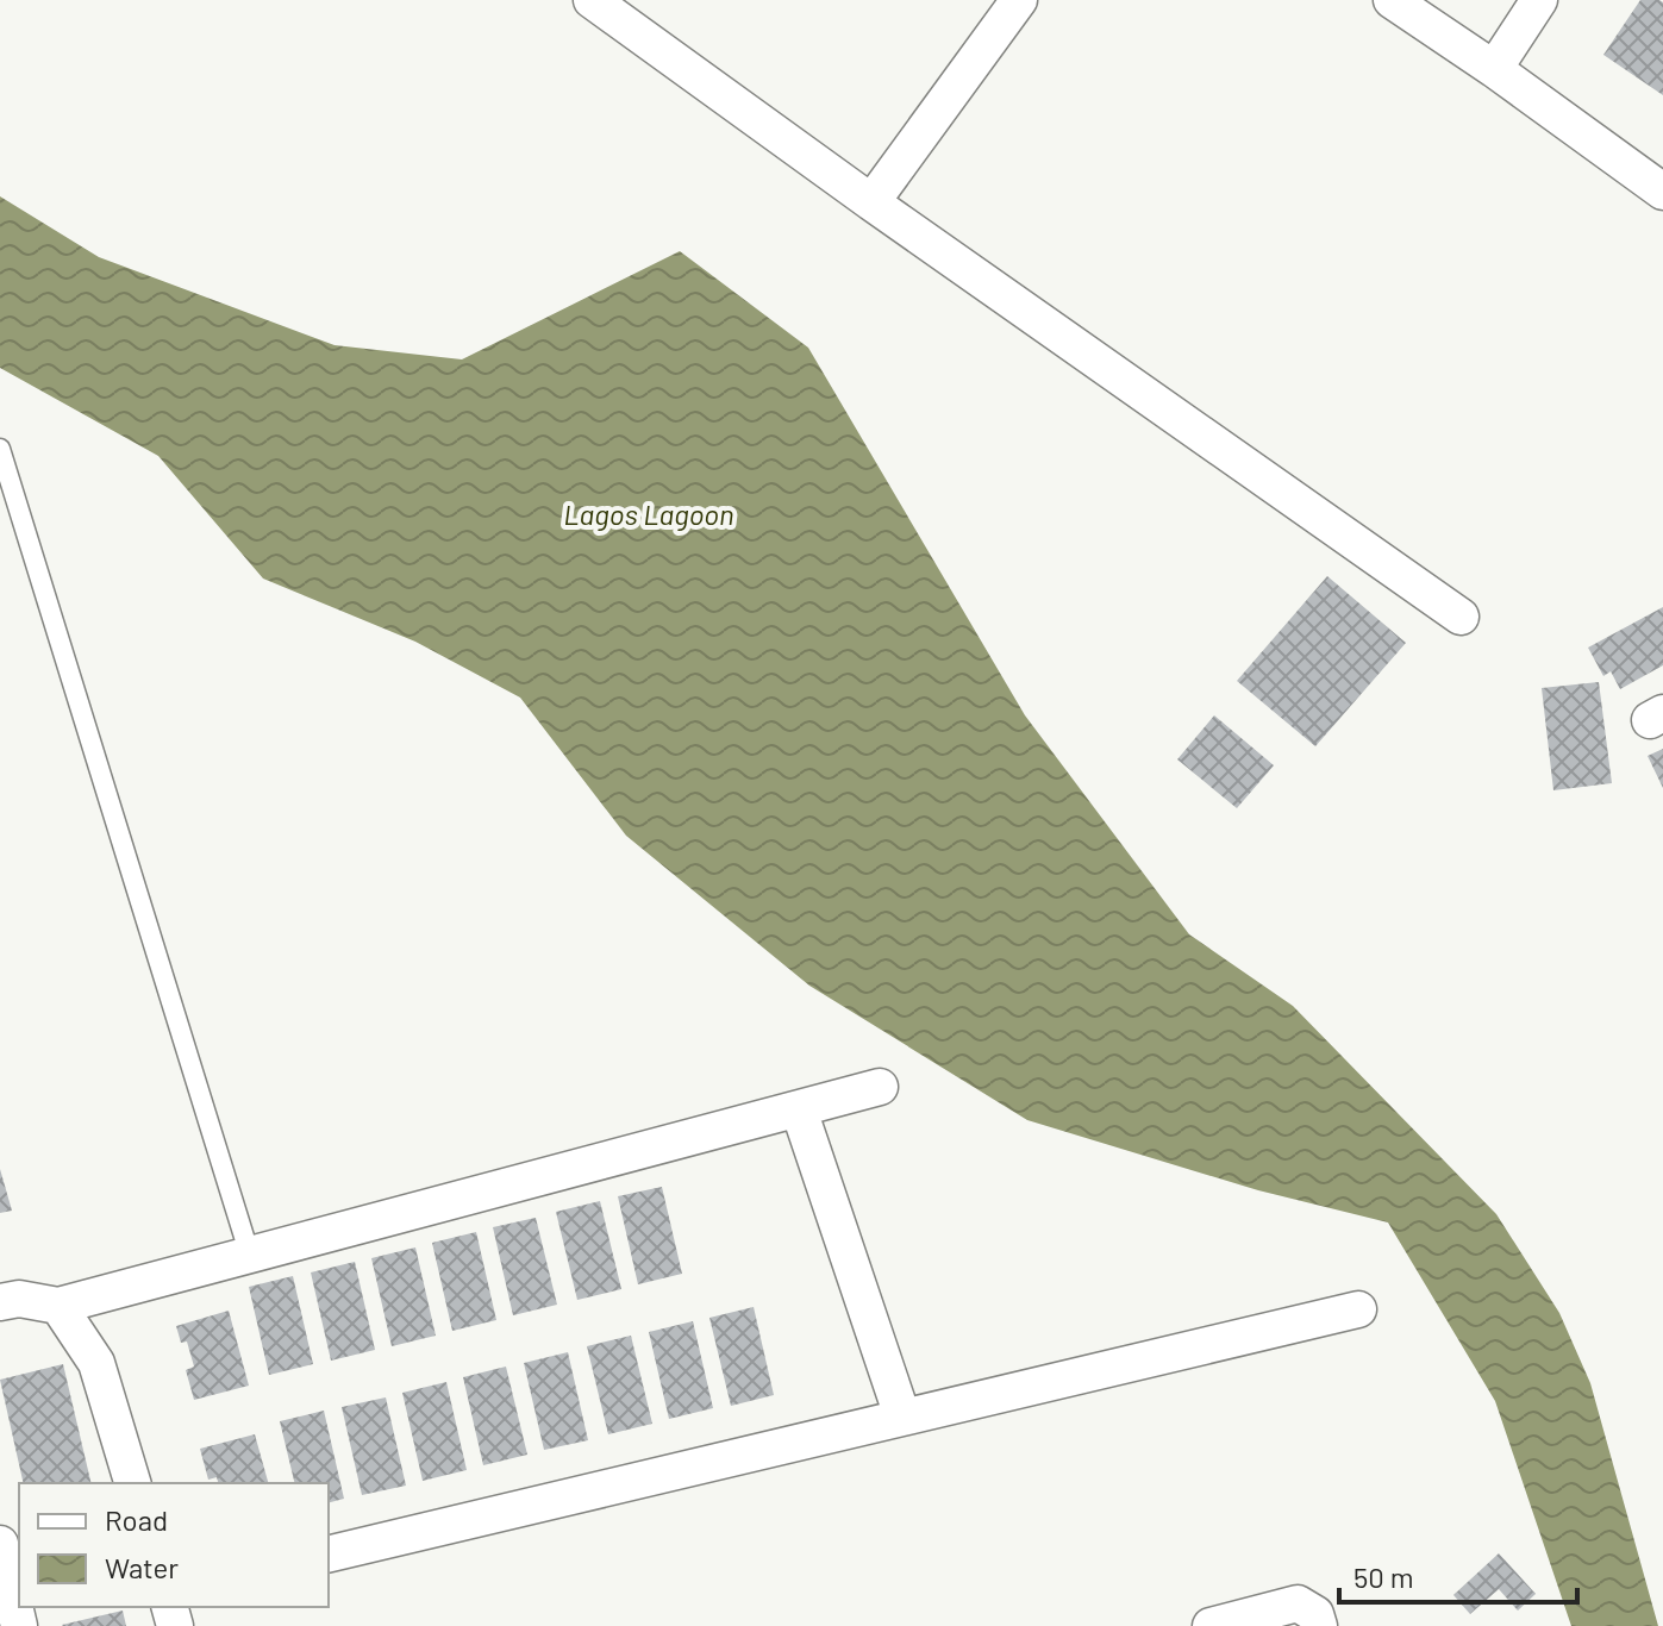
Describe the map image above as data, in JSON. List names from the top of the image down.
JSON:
{
  "water": ["Lagos Lagoon"],
  "legend": ["Road", "Water"],
  "scale_bar": "50 m"
}
